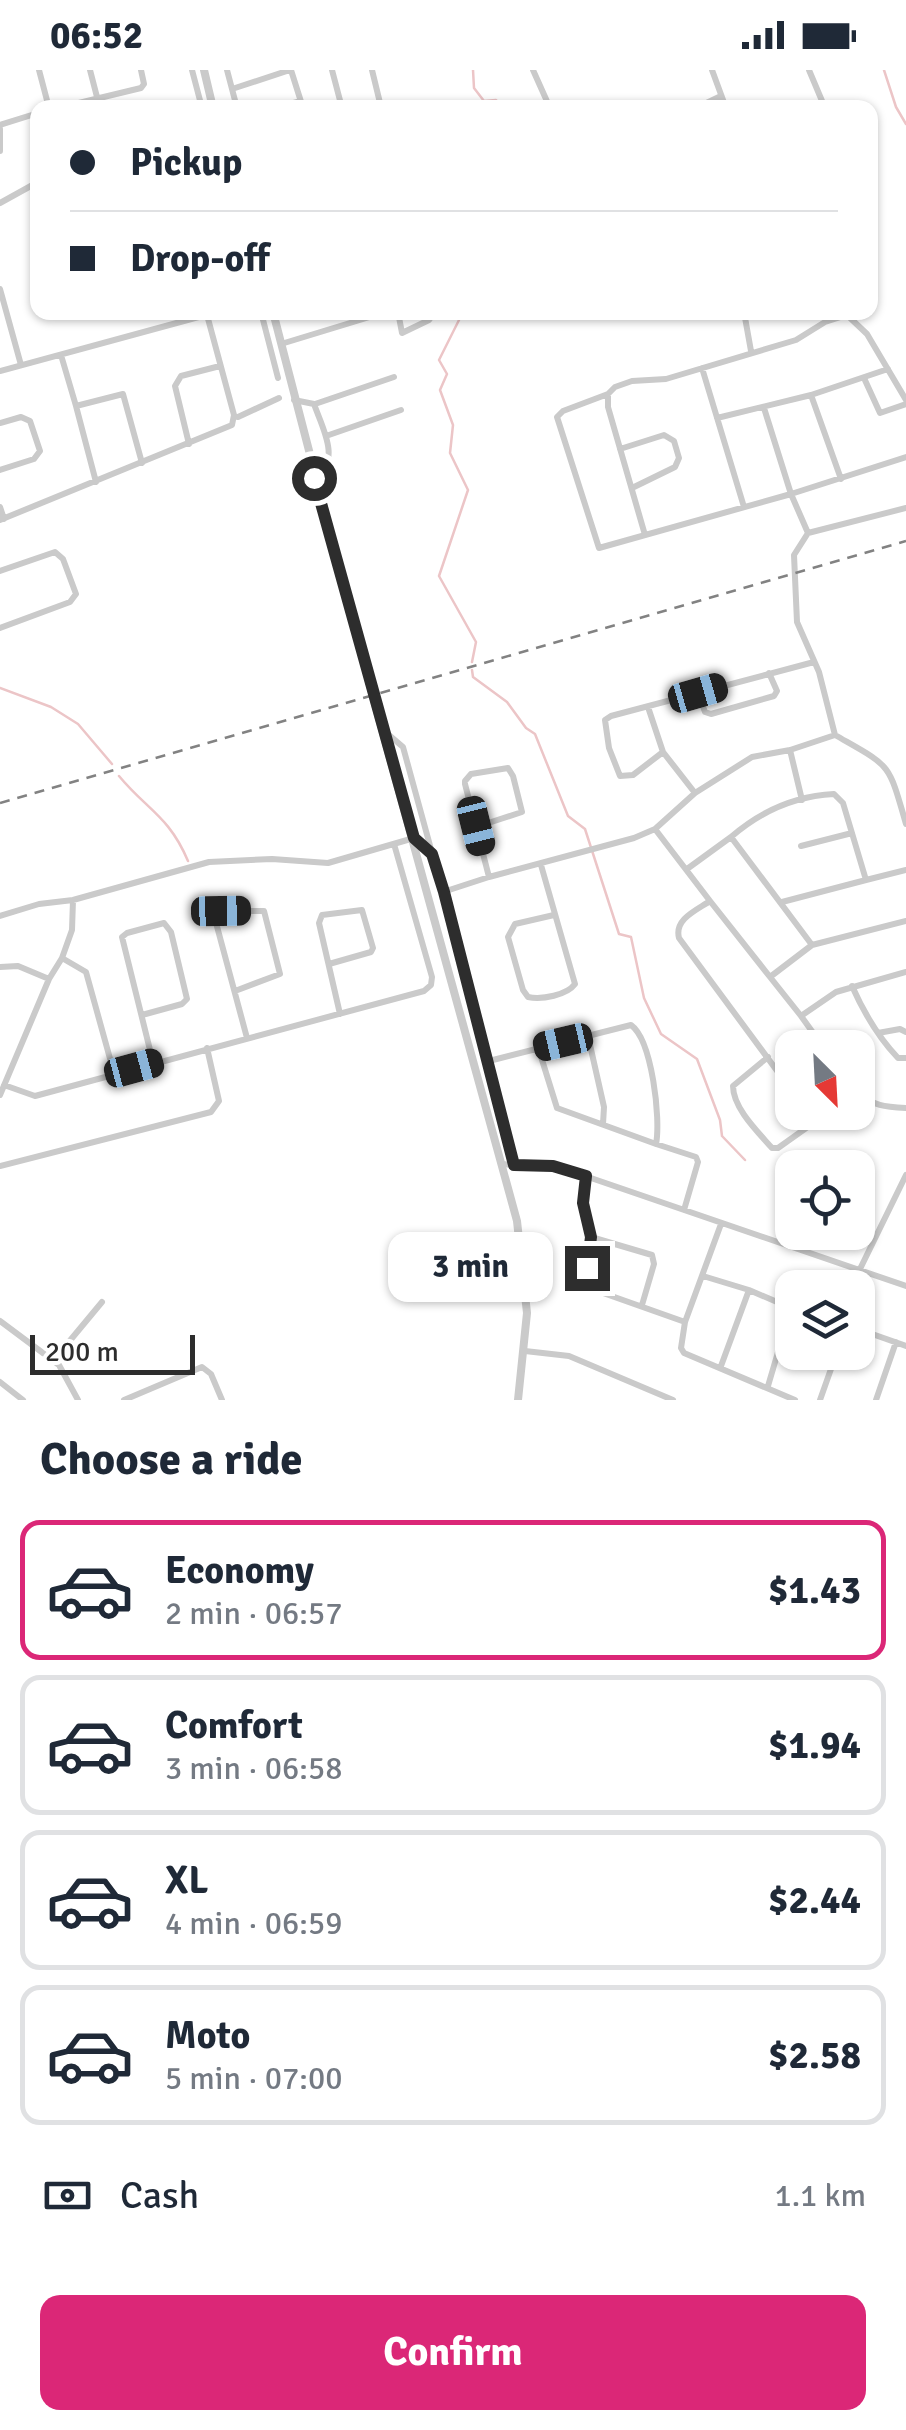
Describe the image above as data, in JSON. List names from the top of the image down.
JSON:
{
  "scale_bar": "200 m",
  "north": "bottom right",
  "page": {
    "status": "06:52",
    "banner": ["Pickup", "Drop-off"],
    "bubble": "3 min",
    "scale": "200 m",
    "heading": "Choose a ride",
    "list": [
      {
        "name": "Economy",
        "note": "2 min · 06:57",
        "value": "$1.43"
      },
      {
        "name": "Comfort",
        "note": "3 min · 06:58",
        "value": "$1.94"
      },
      {
        "name": "XL",
        "note": "4 min · 06:59",
        "value": "$2.44"
      },
      {
        "name": "Moto",
        "note": "5 min · 07:00",
        "value": "$2.58"
      }
    ],
    "pay": ["Cash", "1.1 km"],
    "buttons": "Confirm"
  }
}
